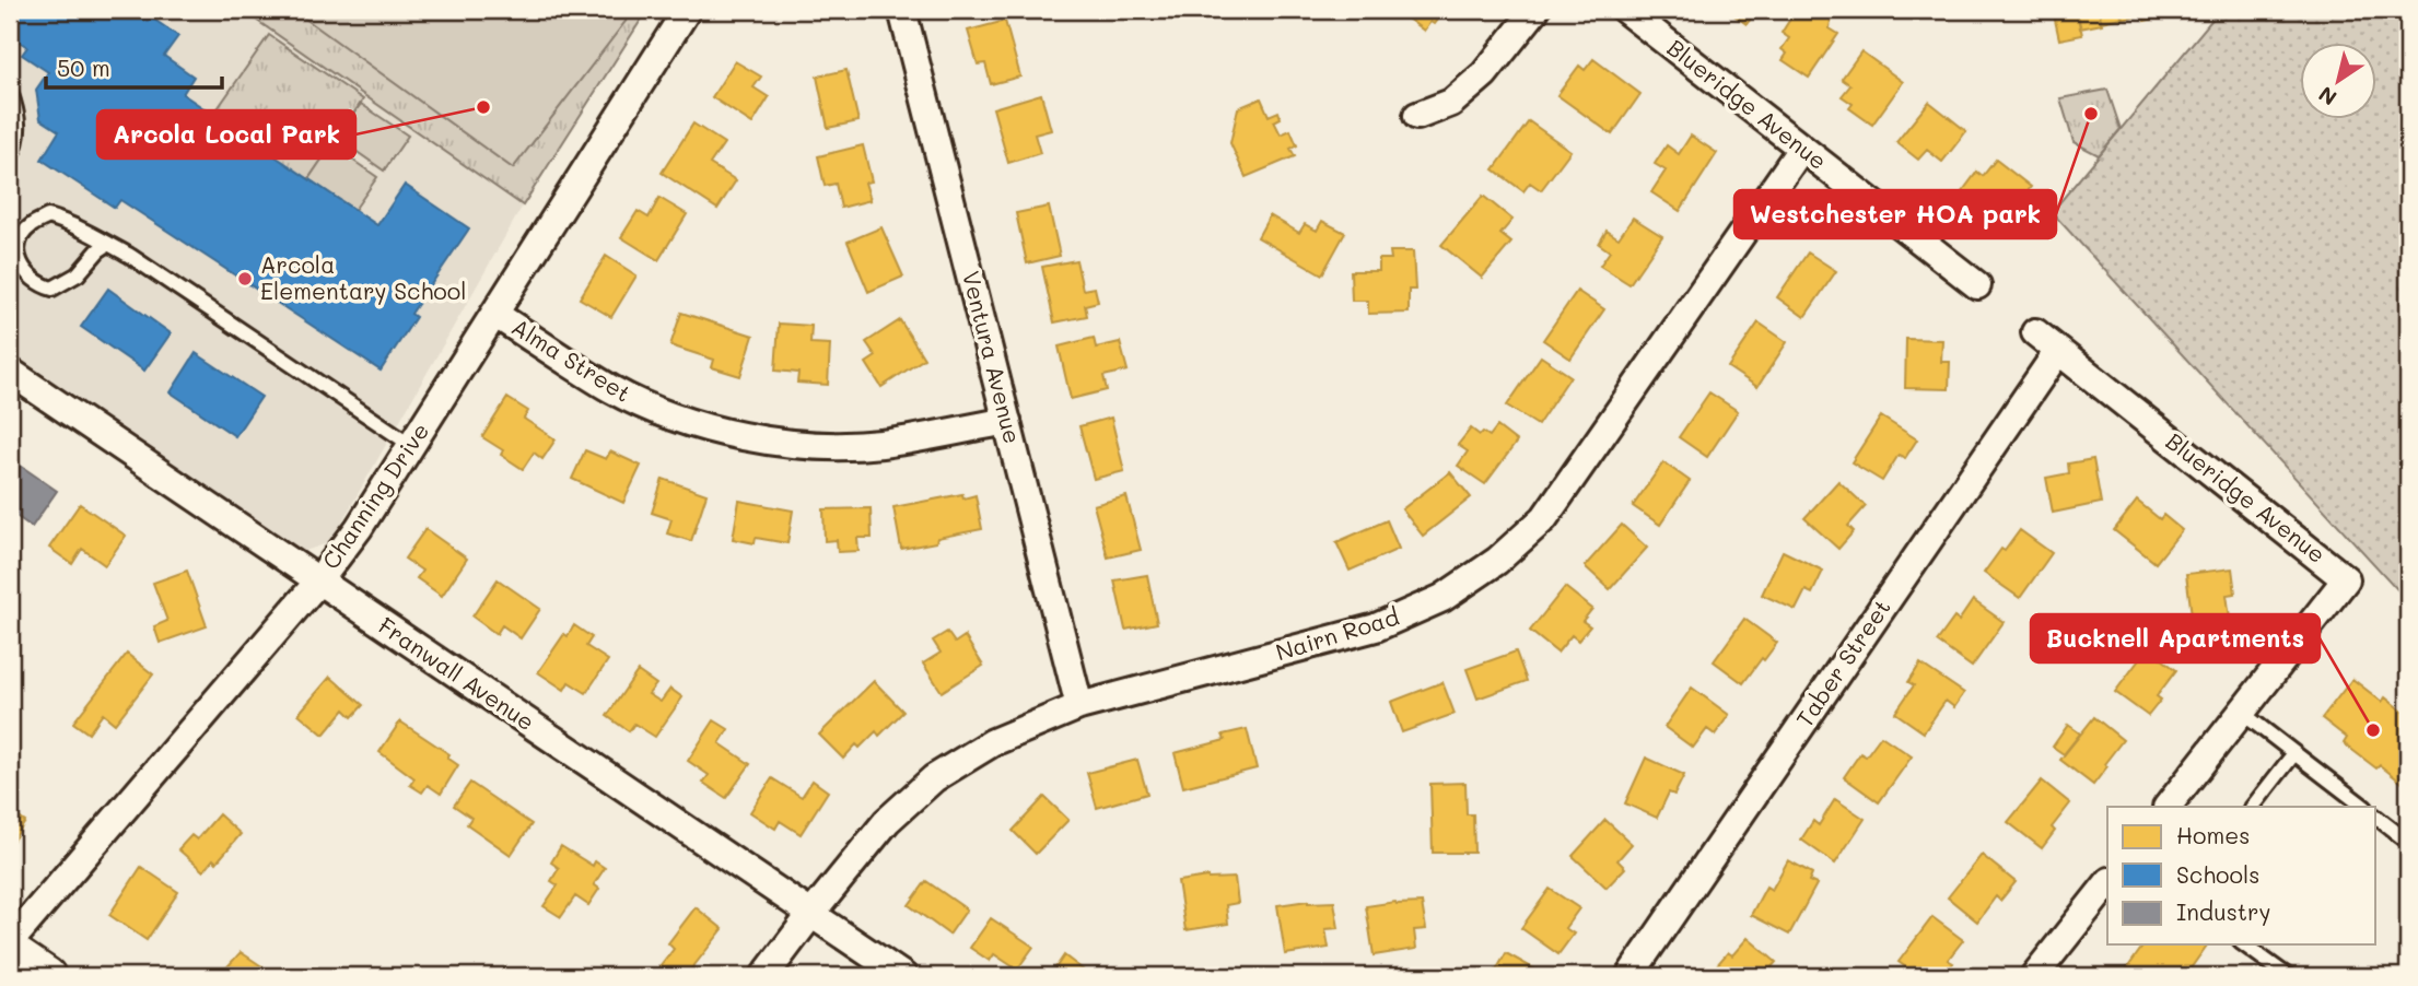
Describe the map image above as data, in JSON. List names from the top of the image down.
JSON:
{
  "streets": {
    "street": [
      "Blueridge Avenue",
      "Ventura Avenue",
      "Alma Street",
      "Channing Drive",
      "Nairn Road",
      "Taber Street",
      "Franwall Avenue"
    ]
  },
  "crossings": [
    ["Blueridge Avenue", "Nairn Road"],
    ["Blueridge Avenue", "Taber Street"],
    ["Ventura Avenue", "Alma Street"],
    ["Ventura Avenue", "Nairn Road"],
    ["Alma Street", "Channing Drive"],
    ["Channing Drive", "Franwall Avenue"],
    ["Nairn Road", "Franwall Avenue"]
  ],
  "places": [
    "Arcola Local Park",
    "Westchester HOA park",
    "Arcola Elementary School",
    "Bucknell Apartments"
  ],
  "legend": ["Homes", "Schools", "Industry"],
  "scale_bar": "50 m",
  "north": "bottom left"
}
